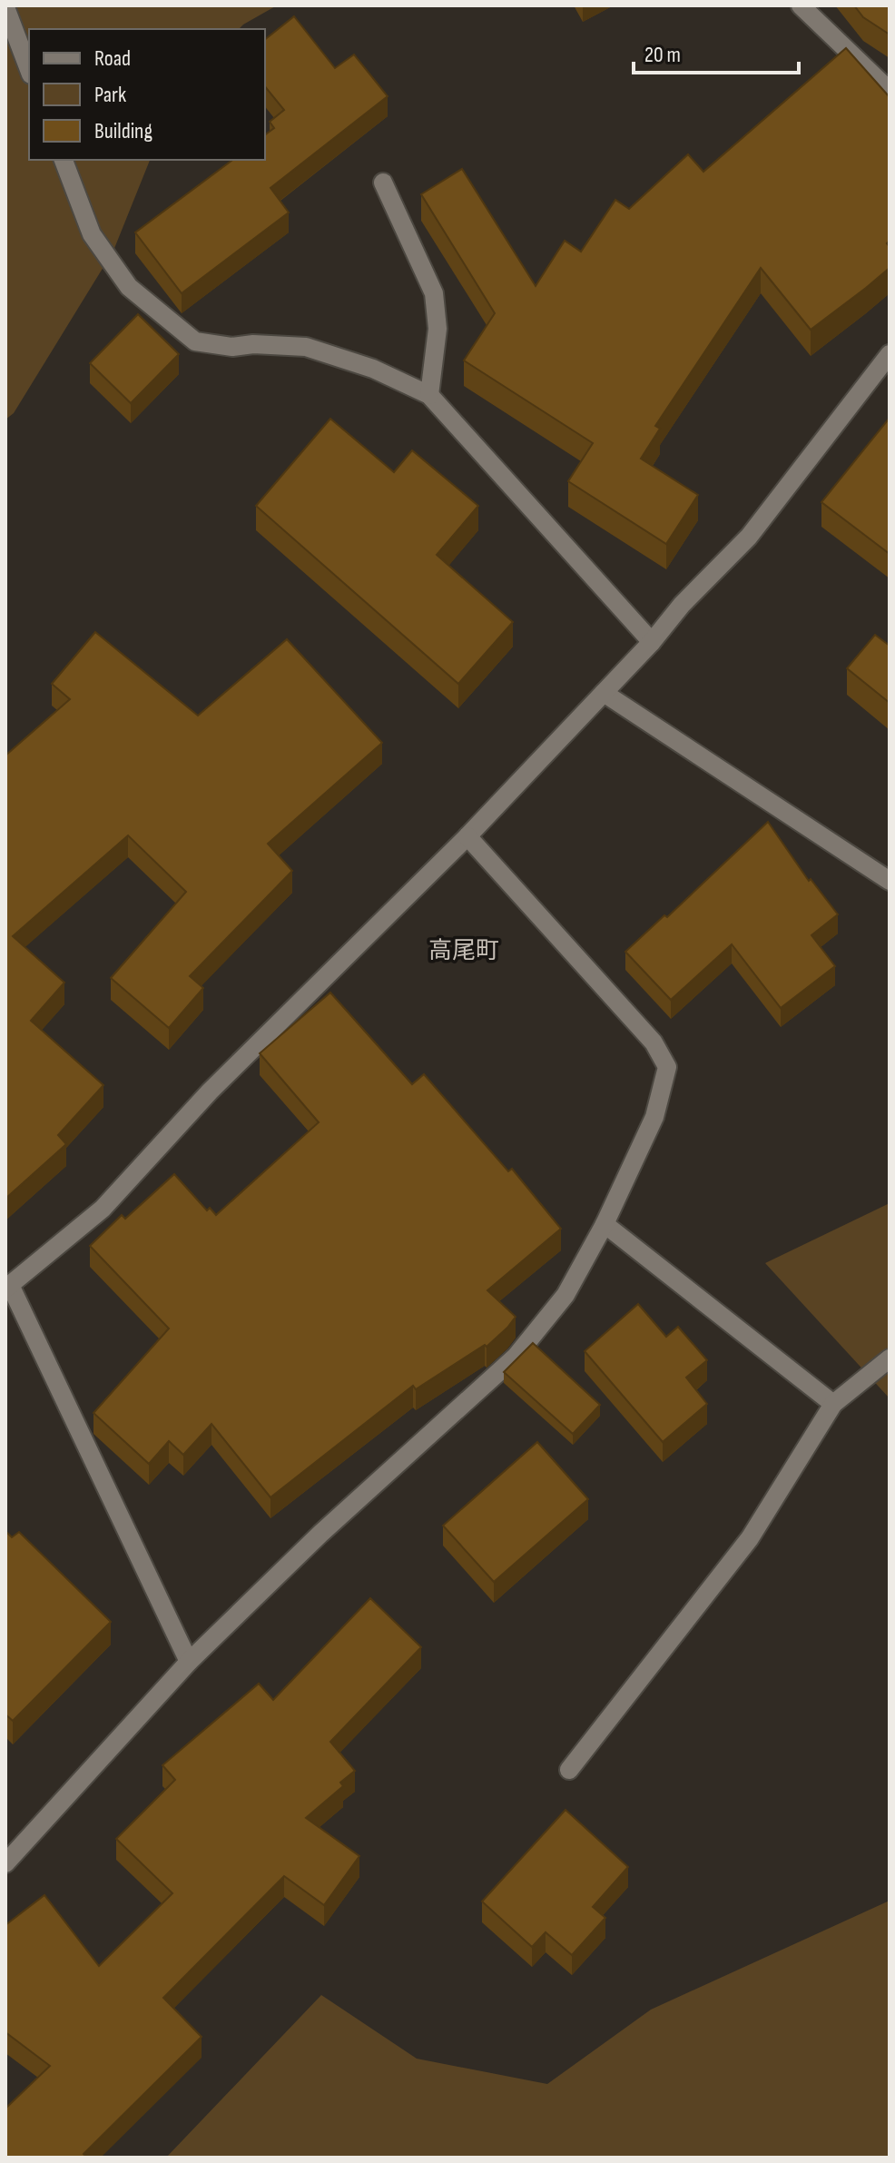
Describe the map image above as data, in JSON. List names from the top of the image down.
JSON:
{
  "districts": ["高尾町"],
  "legend": ["Road", "Park", "Building"],
  "scale_bar": "20 m"
}
